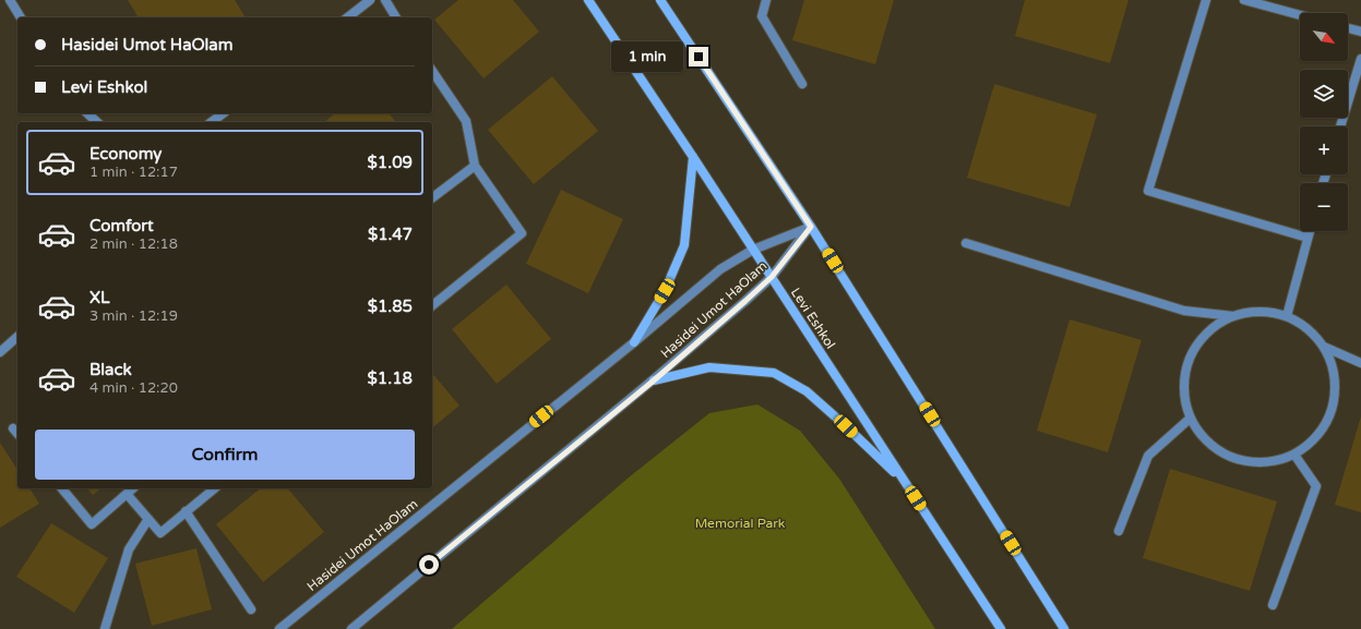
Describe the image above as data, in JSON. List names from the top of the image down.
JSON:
{
  "streets": {
    "main road": ["Levi Eshkol"],
    "street": ["Hasidei Umot HaOlam"]
  },
  "crossings": [
    ["Hasidei Umot HaOlam", "Levi Eshkol"]
  ],
  "parks": ["Memorial Park"],
  "north": "bottom right",
  "page": {
    "map_buttons": ["+", "−"],
    "banner": ["Hasidei Umot HaOlam", "Levi Eshkol"],
    "bubble": "1 min",
    "list": [
      {
        "name": "Economy",
        "note": "1 min · 12:17",
        "value": "$1.09"
      },
      {
        "name": "Comfort",
        "note": "2 min · 12:18",
        "value": "$1.47"
      },
      {
        "name": "XL",
        "note": "3 min · 12:19",
        "value": "$1.85"
      },
      {
        "name": "Black",
        "note": "4 min · 12:20",
        "value": "$1.18"
      }
    ],
    "buttons": "Confirm"
  }
}
